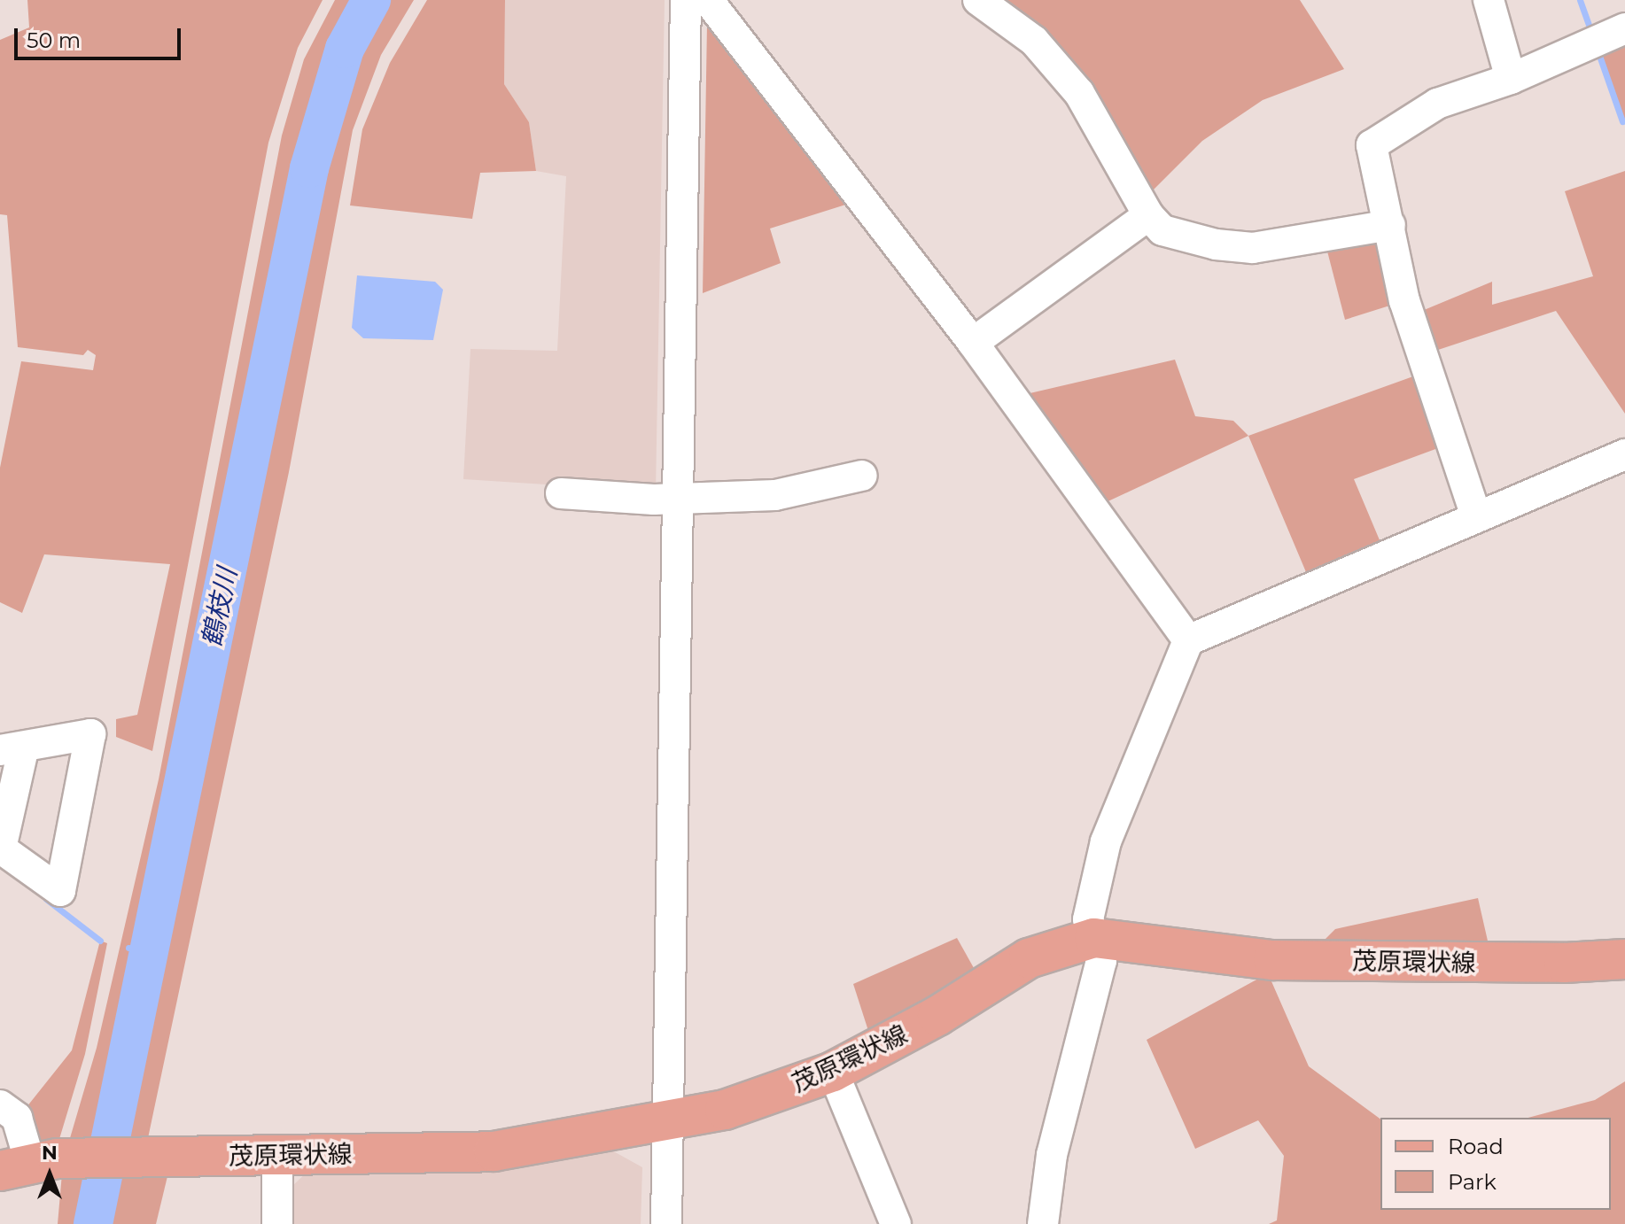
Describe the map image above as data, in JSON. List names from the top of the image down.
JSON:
{
  "streets": {
    "main road": ["茂原環状線"]
  },
  "water": ["鶴枝川"],
  "legend": ["Road", "Park"],
  "scale_bar": "50 m",
  "north": "top"
}
